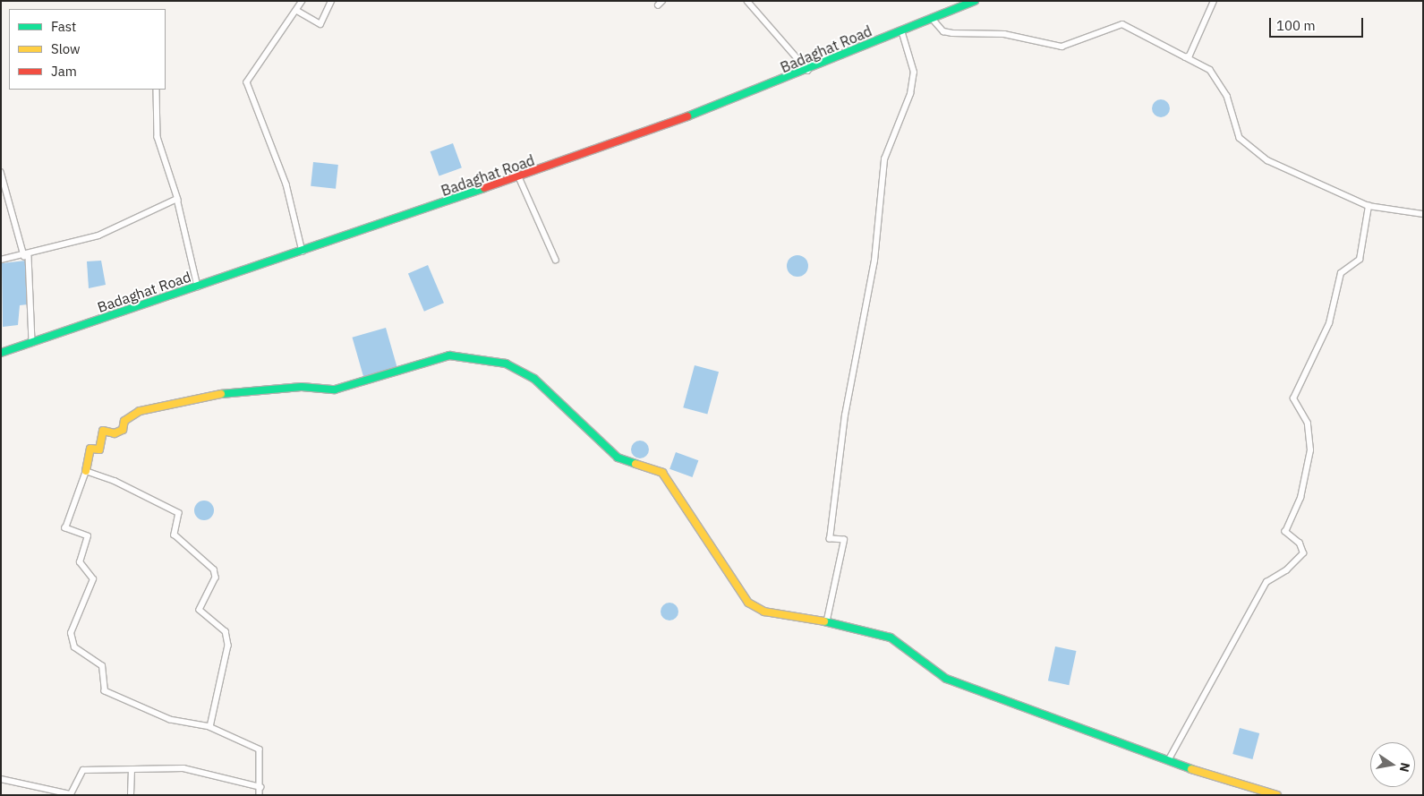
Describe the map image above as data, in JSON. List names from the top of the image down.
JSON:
{
  "streets": {
    "street": ["Badaghat Road"]
  },
  "legend": ["Fast", "Slow", "Jam"],
  "scale_bar": "100 m",
  "north": "right"
}
